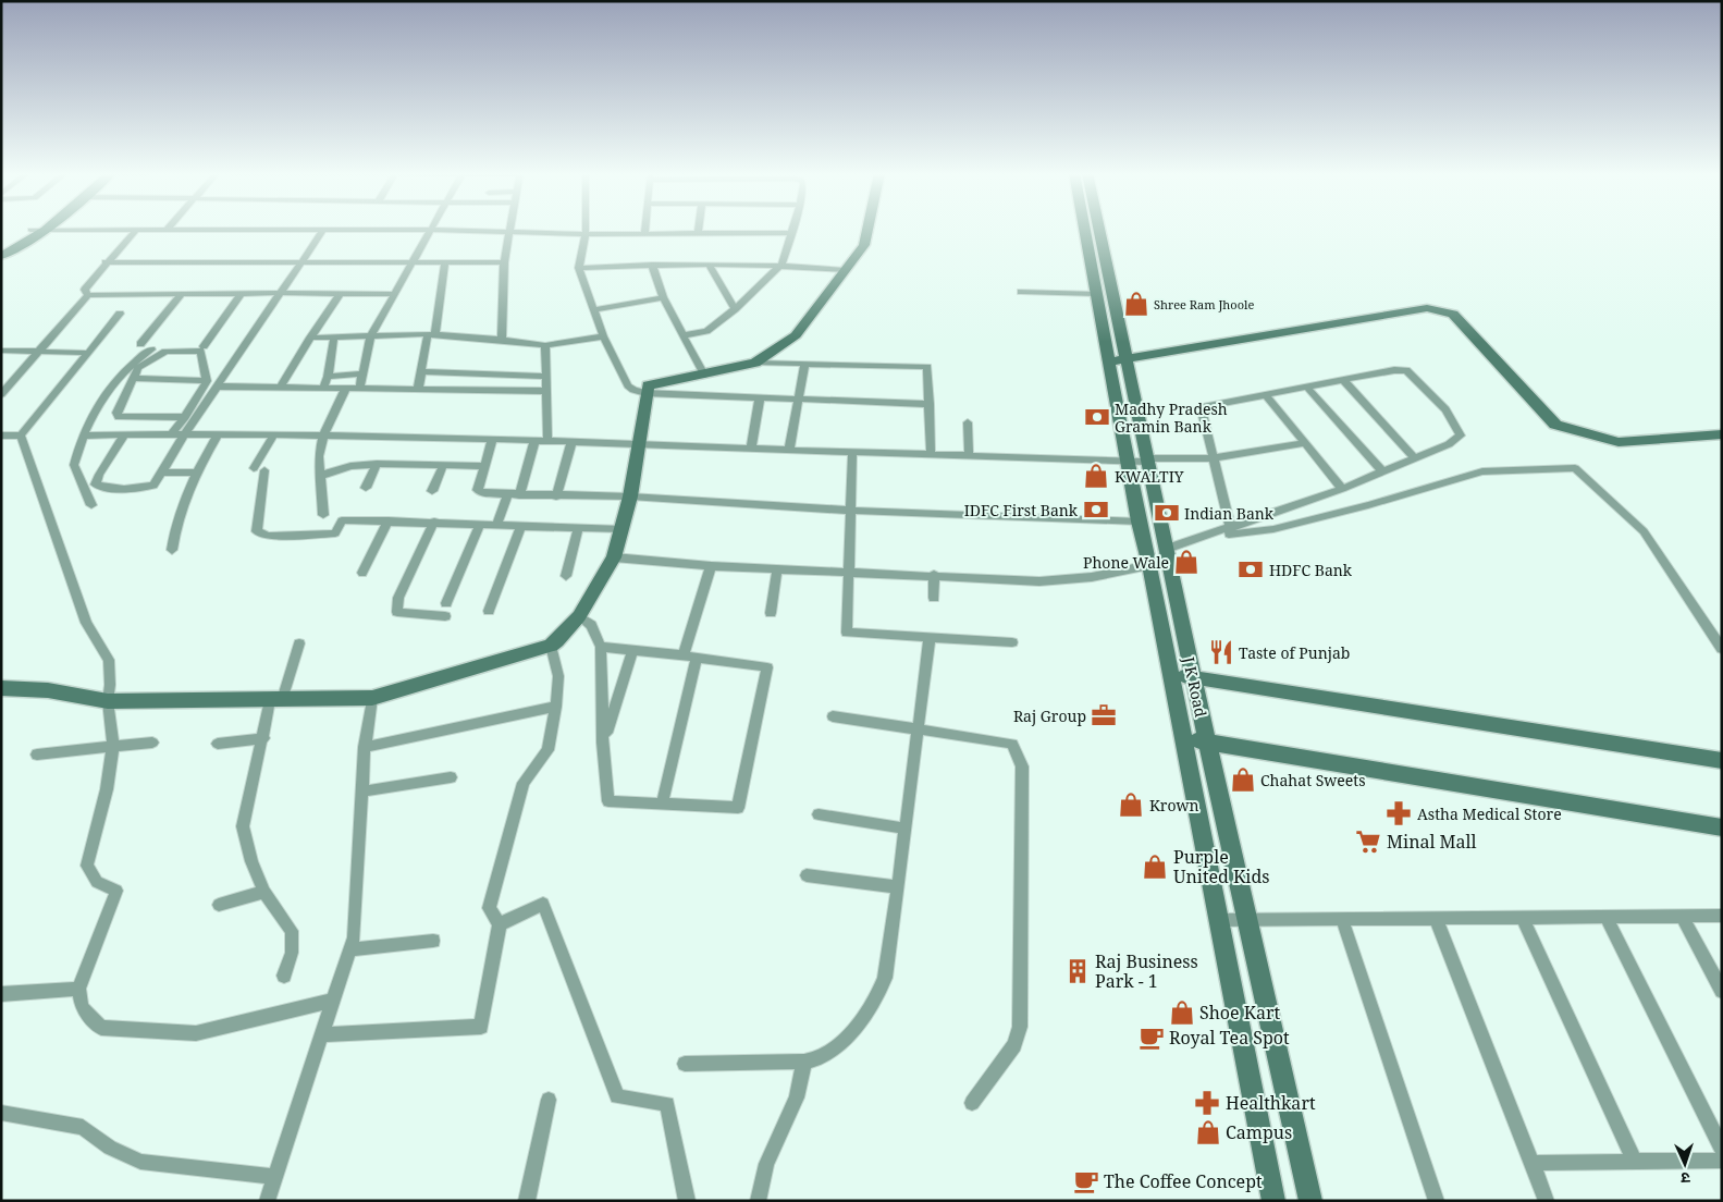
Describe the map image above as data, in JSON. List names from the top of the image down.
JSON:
{
  "streets": {
    "street": ["J K Road"]
  },
  "places": {
    "shop": [
      "Shree Ram Jhoole",
      "KWALTIY",
      "Phone Wale",
      "Chahat Sweets",
      "Krown",
      "Purple United Kids",
      "Shoe Kart",
      "Campus"
    ],
    "bank": [
      "Madhy Pradesh Gramin Bank",
      "IDFC First Bank",
      "Indian Bank",
      "HDFC Bank"
    ],
    "restaurant": ["Taste of Punjab"],
    "office": ["Raj Group"],
    "pharmacy": ["Astha Medical Store", "Healthkart"],
    "supermarket": ["Minal Mall"],
    "building": ["Raj Business Park - 1"],
    "cafe": ["Royal Tea Spot", "The Coffee Concept"]
  },
  "north": "bottom"
}
